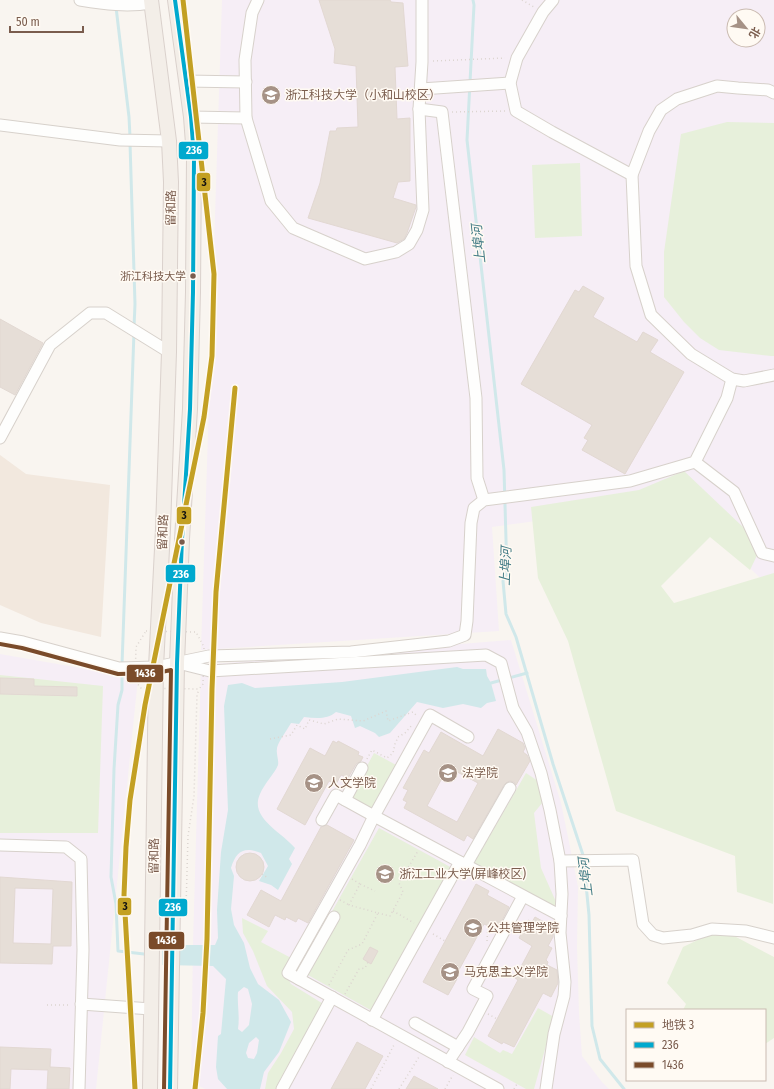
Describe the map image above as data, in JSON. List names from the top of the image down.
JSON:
{
  "streets": {
    "main road": ["留和路"]
  },
  "water": ["上埠河"],
  "places": {
    "school or university": [
      "浙江科技大学（小和山校区）",
      "法学院",
      "人文学院",
      "浙江工业大学(屏峰校区)",
      "公共管理学院",
      "马克思主义学院"
    ],
    "other": ["浙江科技大学"]
  },
  "lines": ["metro line 3", "transit line 236", "transit line 1436"],
  "legend": ["地铁 3", "236", "1436"],
  "scale_bar": "50 m",
  "north": "bottom right"
}
